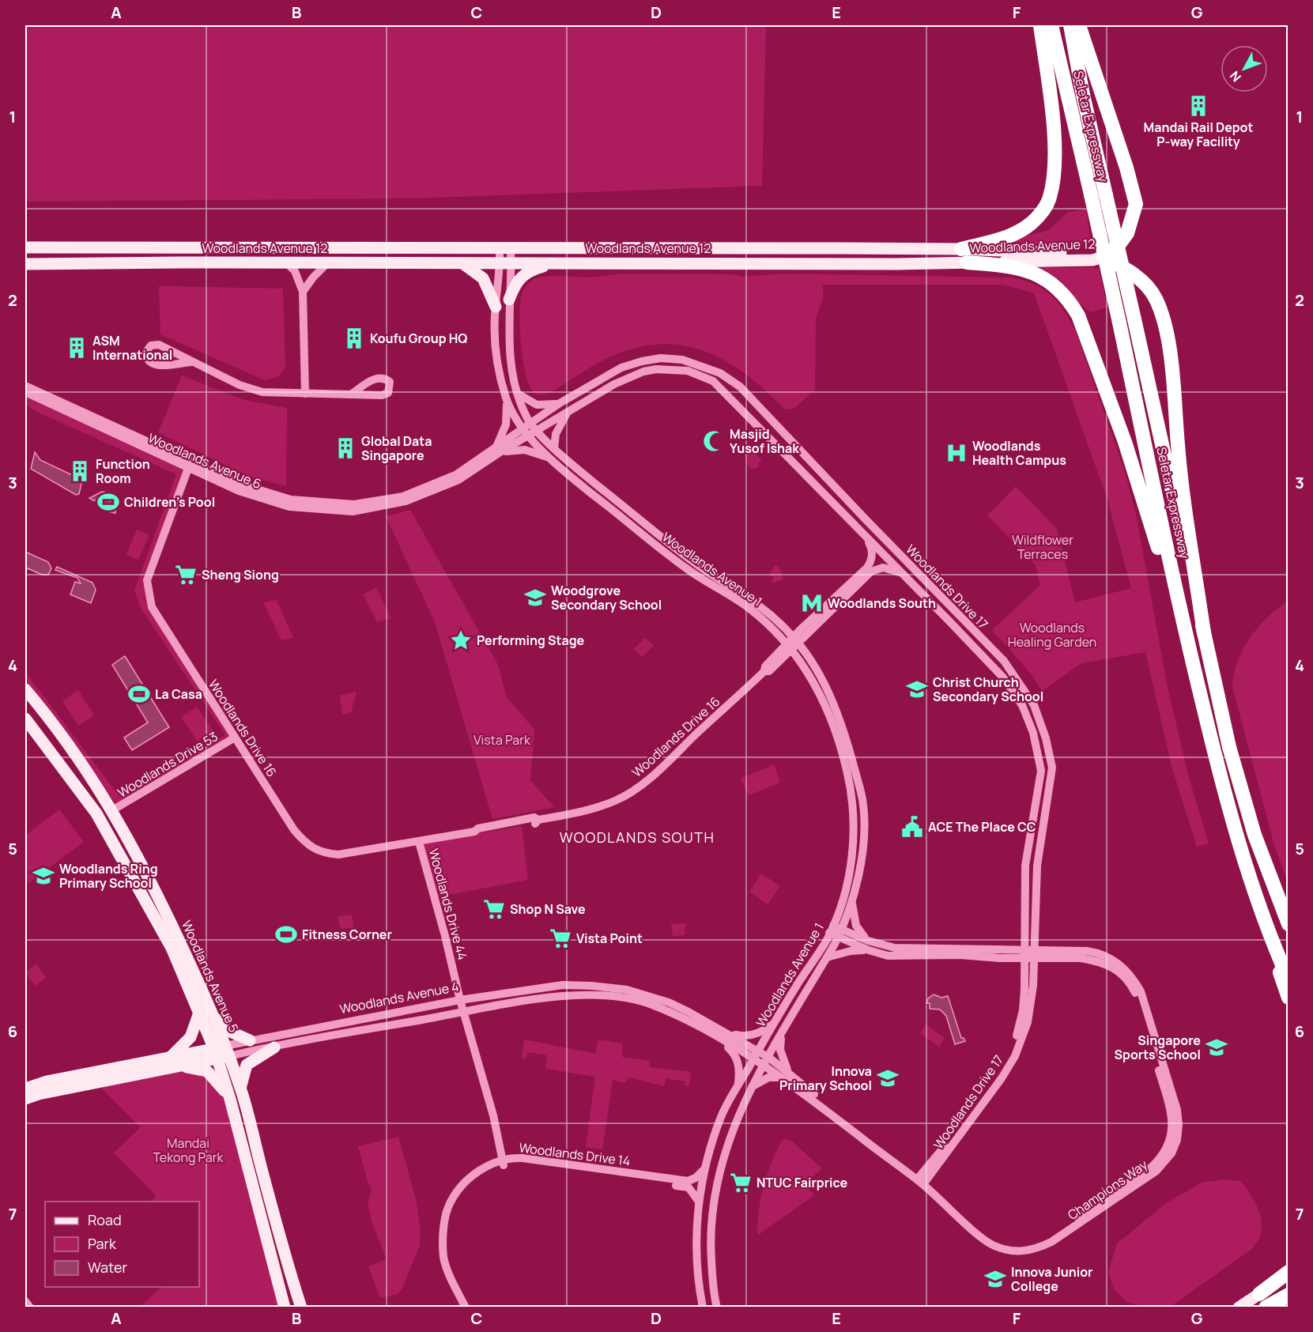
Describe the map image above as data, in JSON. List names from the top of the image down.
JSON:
{
  "streets": {
    "highway": ["Seletar Expressway"],
    "main road": ["Woodlands Avenue 12", "Woodlands Avenue 5", "Woodlands Avenue 4"],
    "street": [
      "Woodlands Avenue 6",
      "Woodlands Avenue 1",
      "Woodlands Drive 17",
      "Woodlands Drive 16",
      "Woodlands Drive 53",
      "Woodlands Drive 44",
      "Woodlands Drive 14",
      "Champions Way"
    ]
  },
  "crossings": [
    ["Woodlands Avenue 12", "Woodlands Avenue 1"],
    ["Woodlands Avenue 6", "Woodlands Avenue 1"],
    ["Woodlands Avenue 6", "Woodlands Drive 17"],
    ["Woodlands Avenue 6", "Woodlands Drive 16"],
    ["Woodlands Avenue 1", "Woodlands Drive 17"],
    ["Woodlands Avenue 1", "Woodlands Drive 16"],
    ["Woodlands Avenue 1", "Woodlands Avenue 4"],
    ["Woodlands Avenue 1", "Woodlands Drive 14"],
    ["Woodlands Avenue 1", "Champions Way"],
    ["Woodlands Drive 17", "Woodlands Drive 16"],
    ["Woodlands Drive 17", "Champions Way"],
    ["Woodlands Drive 16", "Woodlands Drive 53"],
    ["Woodlands Drive 16", "Woodlands Drive 44"],
    ["Woodlands Drive 53", "Woodlands Avenue 5"],
    ["Woodlands Drive 44", "Woodlands Avenue 4"],
    ["Woodlands Drive 44", "Woodlands Drive 14"],
    ["Woodlands Avenue 5", "Woodlands Avenue 4"],
    ["Woodlands Avenue 4", "Champions Way"]
  ],
  "districts": ["WOODLANDS SOUTH"],
  "parks": [
    "Wildflower Terraces",
    "Woodlands Healing Garden",
    "Vista Park",
    "Mandai Tekong Park"
  ],
  "places": {
    "building": [
      "Mandai Rail Depot P-way Facility",
      "Koufu Group HQ",
      "ASM International",
      "Global Data Singapore",
      "Function Room"
    ],
    "mosque": ["Masjid Yusof Ishak"],
    "hospital": ["Woodlands Health Campus"],
    "sports": ["Children's Pool", "La Casa", "Fitness Corner"],
    "supermarket": [
      "Sheng Siong",
      "Shop N Save",
      "Vista Point",
      "NTUC Fairprice"
    ],
    "school or university": [
      "Woodgrove Secondary School",
      "Christ Church Secondary School",
      "Woodlands Ring Primary School",
      "Singapore Sports School",
      "Innova Primary School",
      "Innova Junior College"
    ],
    "metro station": ["Woodlands South"],
    "place": ["Performing Stage"],
    "public building": ["ACE The Place CC"]
  },
  "legend": ["Road", "Park", "Water"],
  "north": "bottom left",
  "grid": {
    "columns": [
      "A",
      "B",
      "C",
      "D",
      "E",
      "F",
      "G"
    ],
    "rows": [
      "1",
      "2",
      "3",
      "4",
      "5",
      "6",
      "7"
    ]
  }
}
